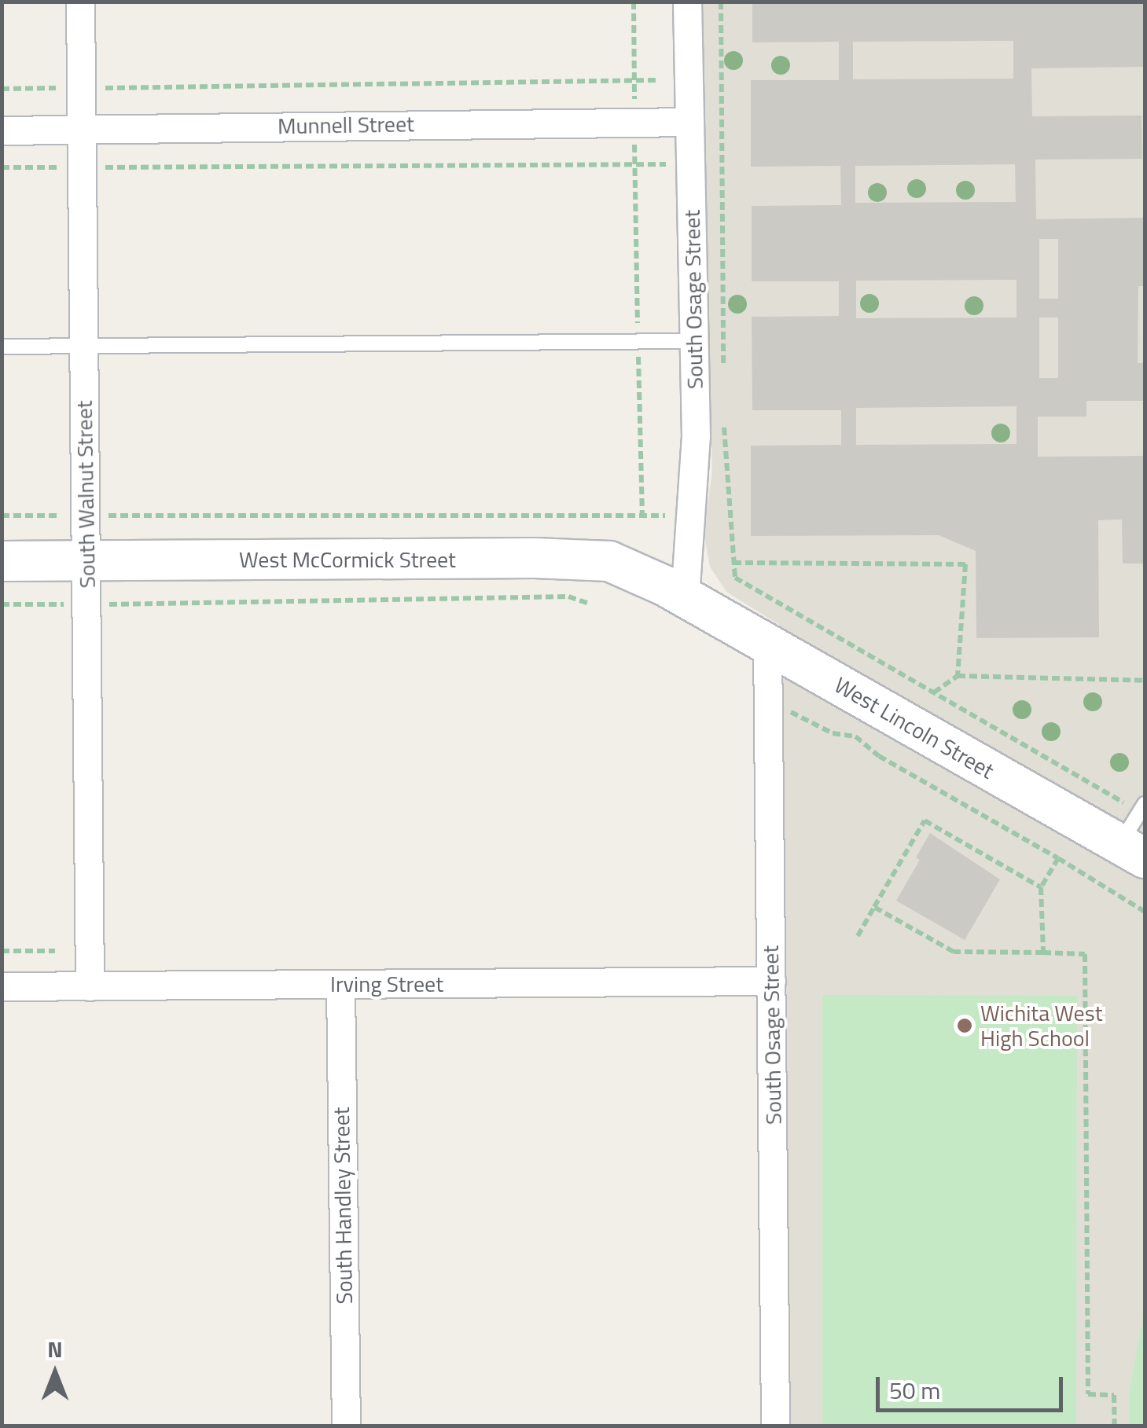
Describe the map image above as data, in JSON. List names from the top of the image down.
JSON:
{
  "streets": {
    "street": [
      "Munnell Street",
      "South Osage Street",
      "South Walnut Street",
      "West McCormick Street",
      "West Lincoln Street",
      "Irving Street",
      "South Handley Street"
    ]
  },
  "crossings": [
    ["Munnell Street", "South Osage Street"],
    ["Munnell Street", "South Walnut Street"],
    ["South Osage Street", "West McCormick Street"],
    ["South Osage Street", "West Lincoln Street"],
    ["South Osage Street", "Irving Street"],
    ["South Walnut Street", "West McCormick Street"],
    ["South Walnut Street", "Irving Street"],
    ["West McCormick Street", "West Lincoln Street"],
    ["Irving Street", "South Handley Street"]
  ],
  "places": ["Wichita West High School"],
  "scale_bar": "50 m",
  "north": "top"
}
